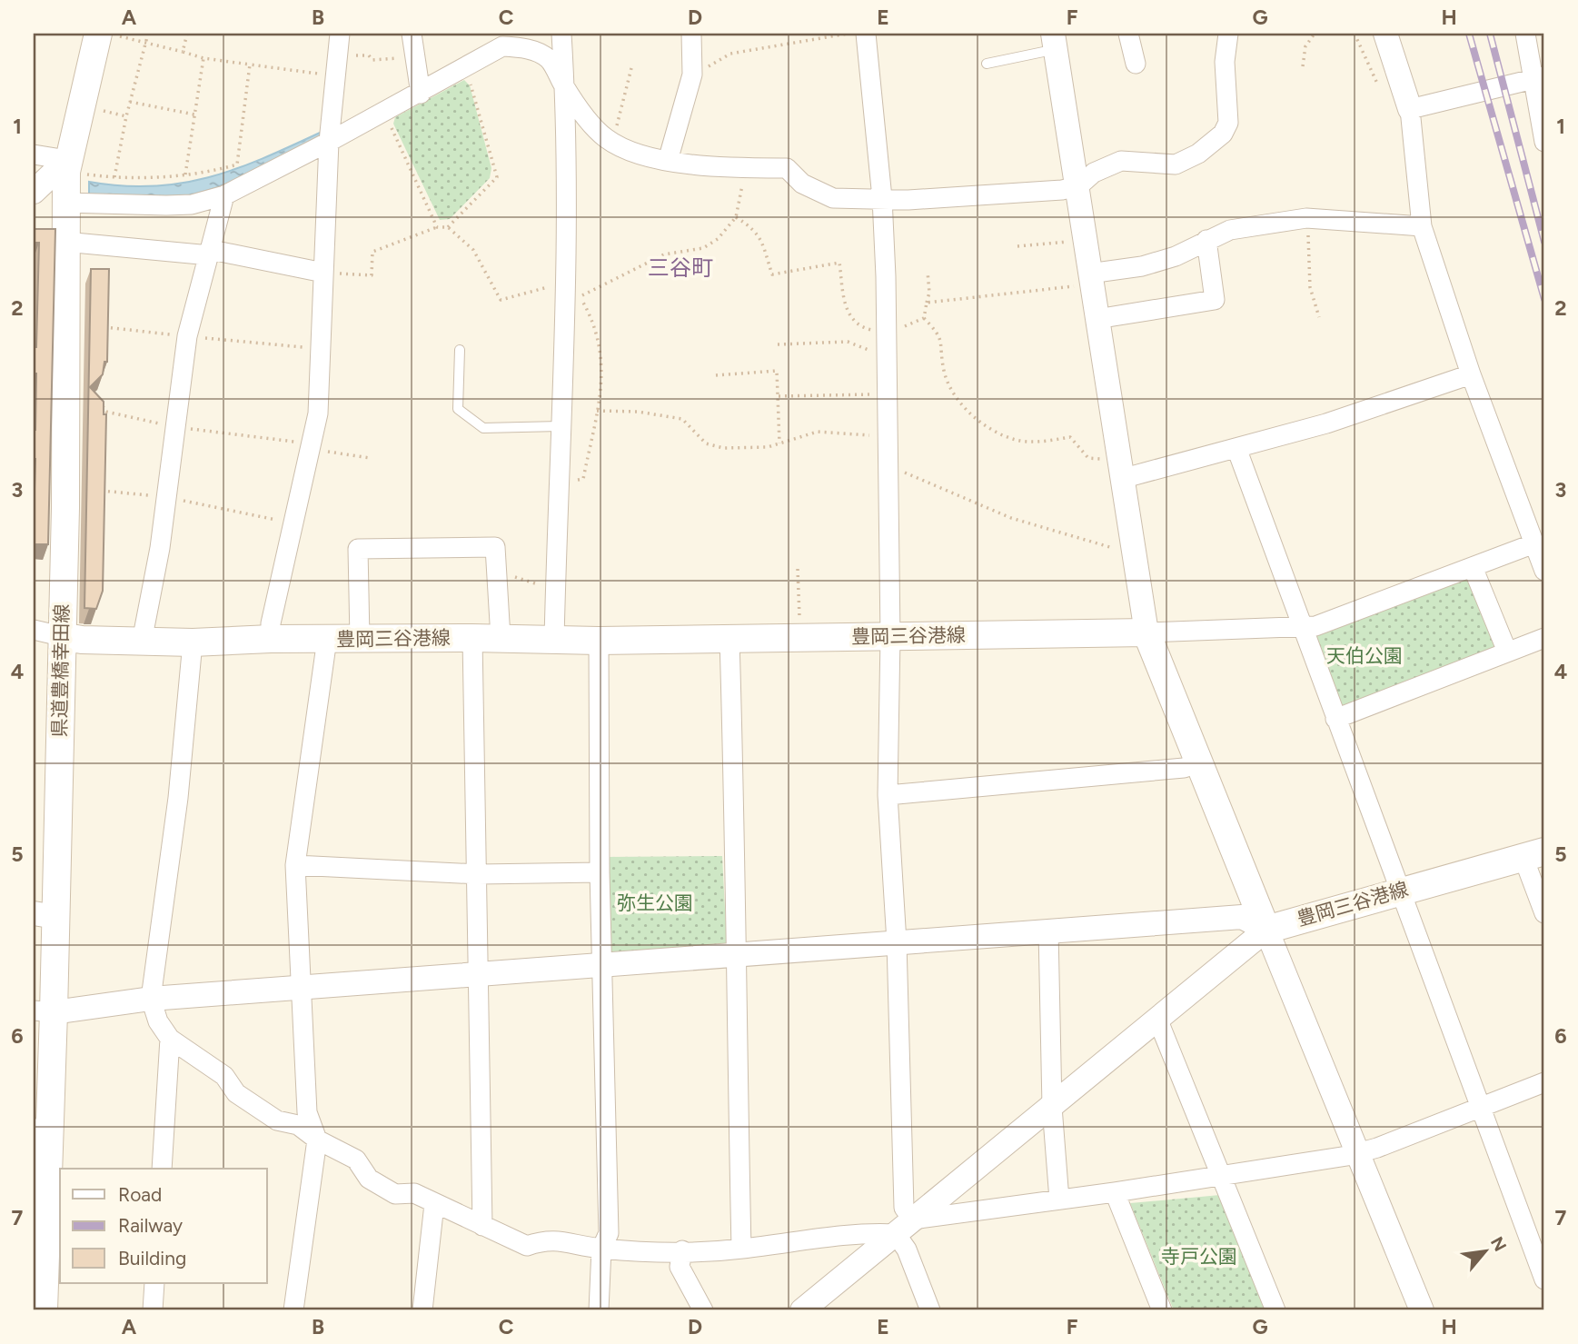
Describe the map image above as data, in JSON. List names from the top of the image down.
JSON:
{
  "streets": {
    "main road": ["豊岡三谷港線", "県道豊橋幸田線"]
  },
  "crossings": [
    ["豊岡三谷港線", "県道豊橋幸田線"]
  ],
  "districts": ["三谷町"],
  "parks": ["天伯公園", "弥生公園", "寺戸公園"],
  "legend": ["Road", "Railway", "Building"],
  "north": "top right",
  "grid": {
    "columns": [
      "A",
      "B",
      "C",
      "D",
      "E",
      "F",
      "G",
      "H"
    ],
    "rows": [
      "1",
      "2",
      "3",
      "4",
      "5",
      "6",
      "7"
    ]
  }
}
